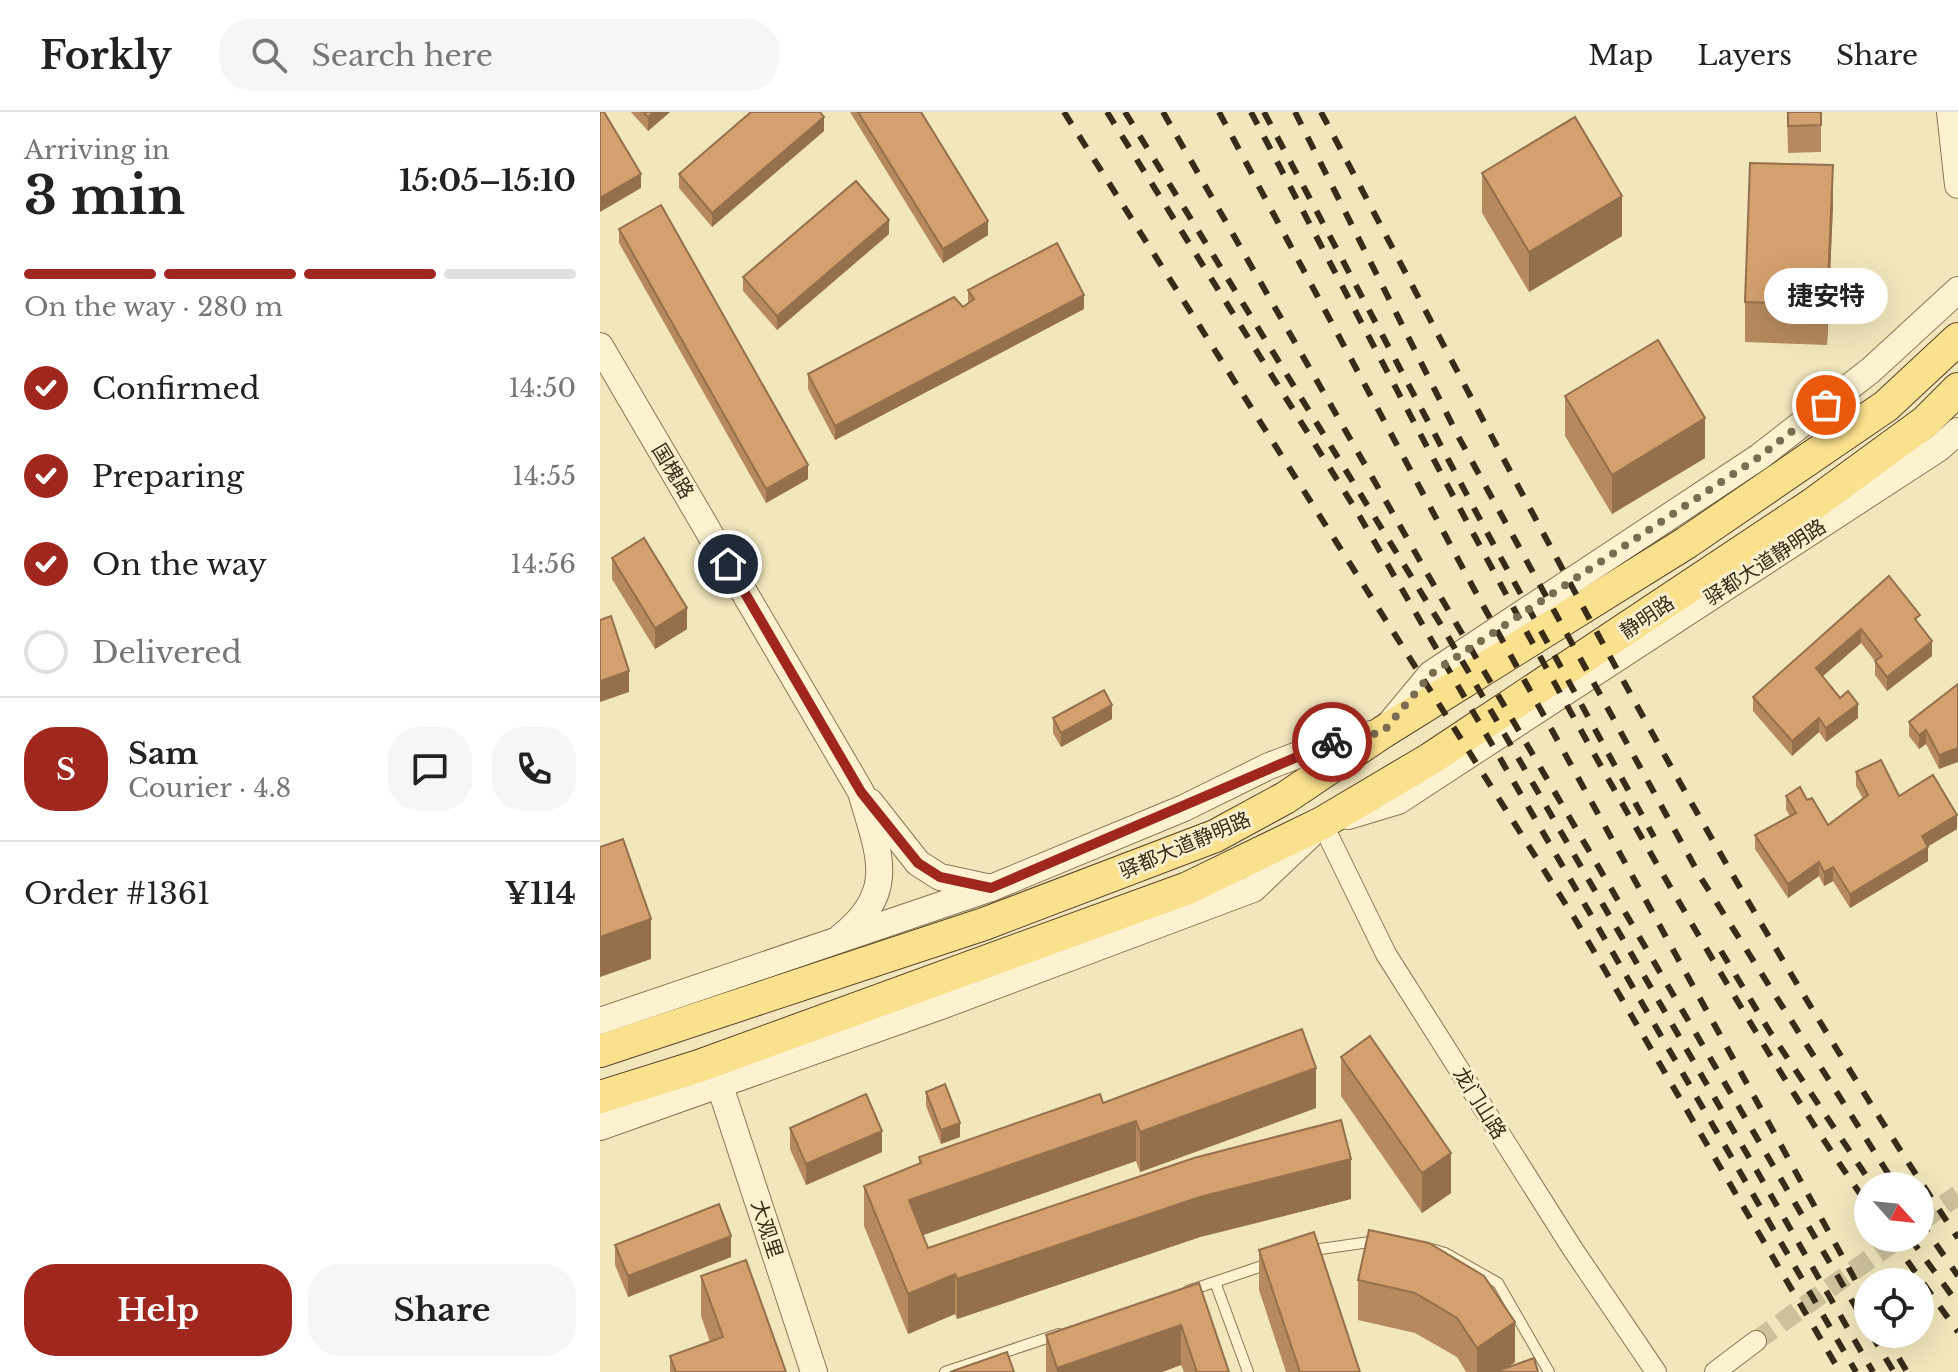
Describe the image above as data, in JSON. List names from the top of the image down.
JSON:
{
  "streets": {
    "main road": ["驿都大道静明路", "静明路"],
    "street": ["国槐路", "龙门山路", "大观里"]
  },
  "crossings": [
    ["驿都大道静明路", "静明路"],
    ["驿都大道静明路", "龙门山路"],
    ["静明路", "龙门山路"]
  ],
  "places": ["捷安特"],
  "north": "bottom right",
  "page": {
    "header": "Forkly",
    "search": "Search here",
    "nav": ["Map", "Layers", "Share"],
    "heading": ["3 min", "Arriving in", "15:05–15:10"],
    "panel": [
      "Sam",
      "Courier · 4.8",
      "Order #1361",
      "¥114"
    ],
    "bar": "On the way · 280 m",
    "bubble": "捷安特",
    "list": [
      ["Confirmed", "14:50"],
      ["Preparing", "14:55"],
      ["On the way", "14:56"],
      "Delivered"
    ],
    "round": "S",
    "buttons": ["Help", "Share"]
  }
}
